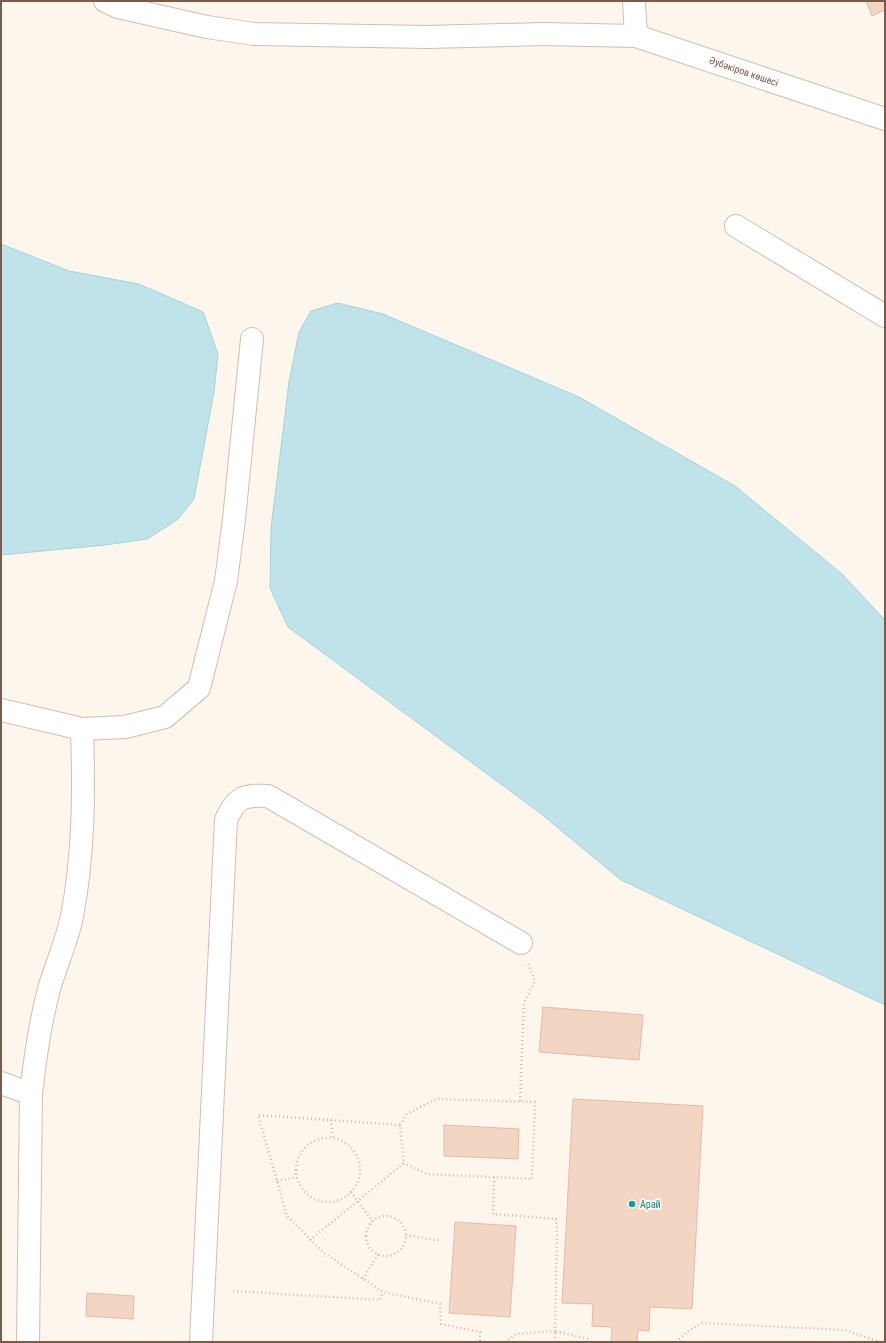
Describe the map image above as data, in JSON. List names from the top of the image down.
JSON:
{
  "streets": {
    "street": ["Әубәкіров көшесі"]
  },
  "places": ["Арай"]
}
